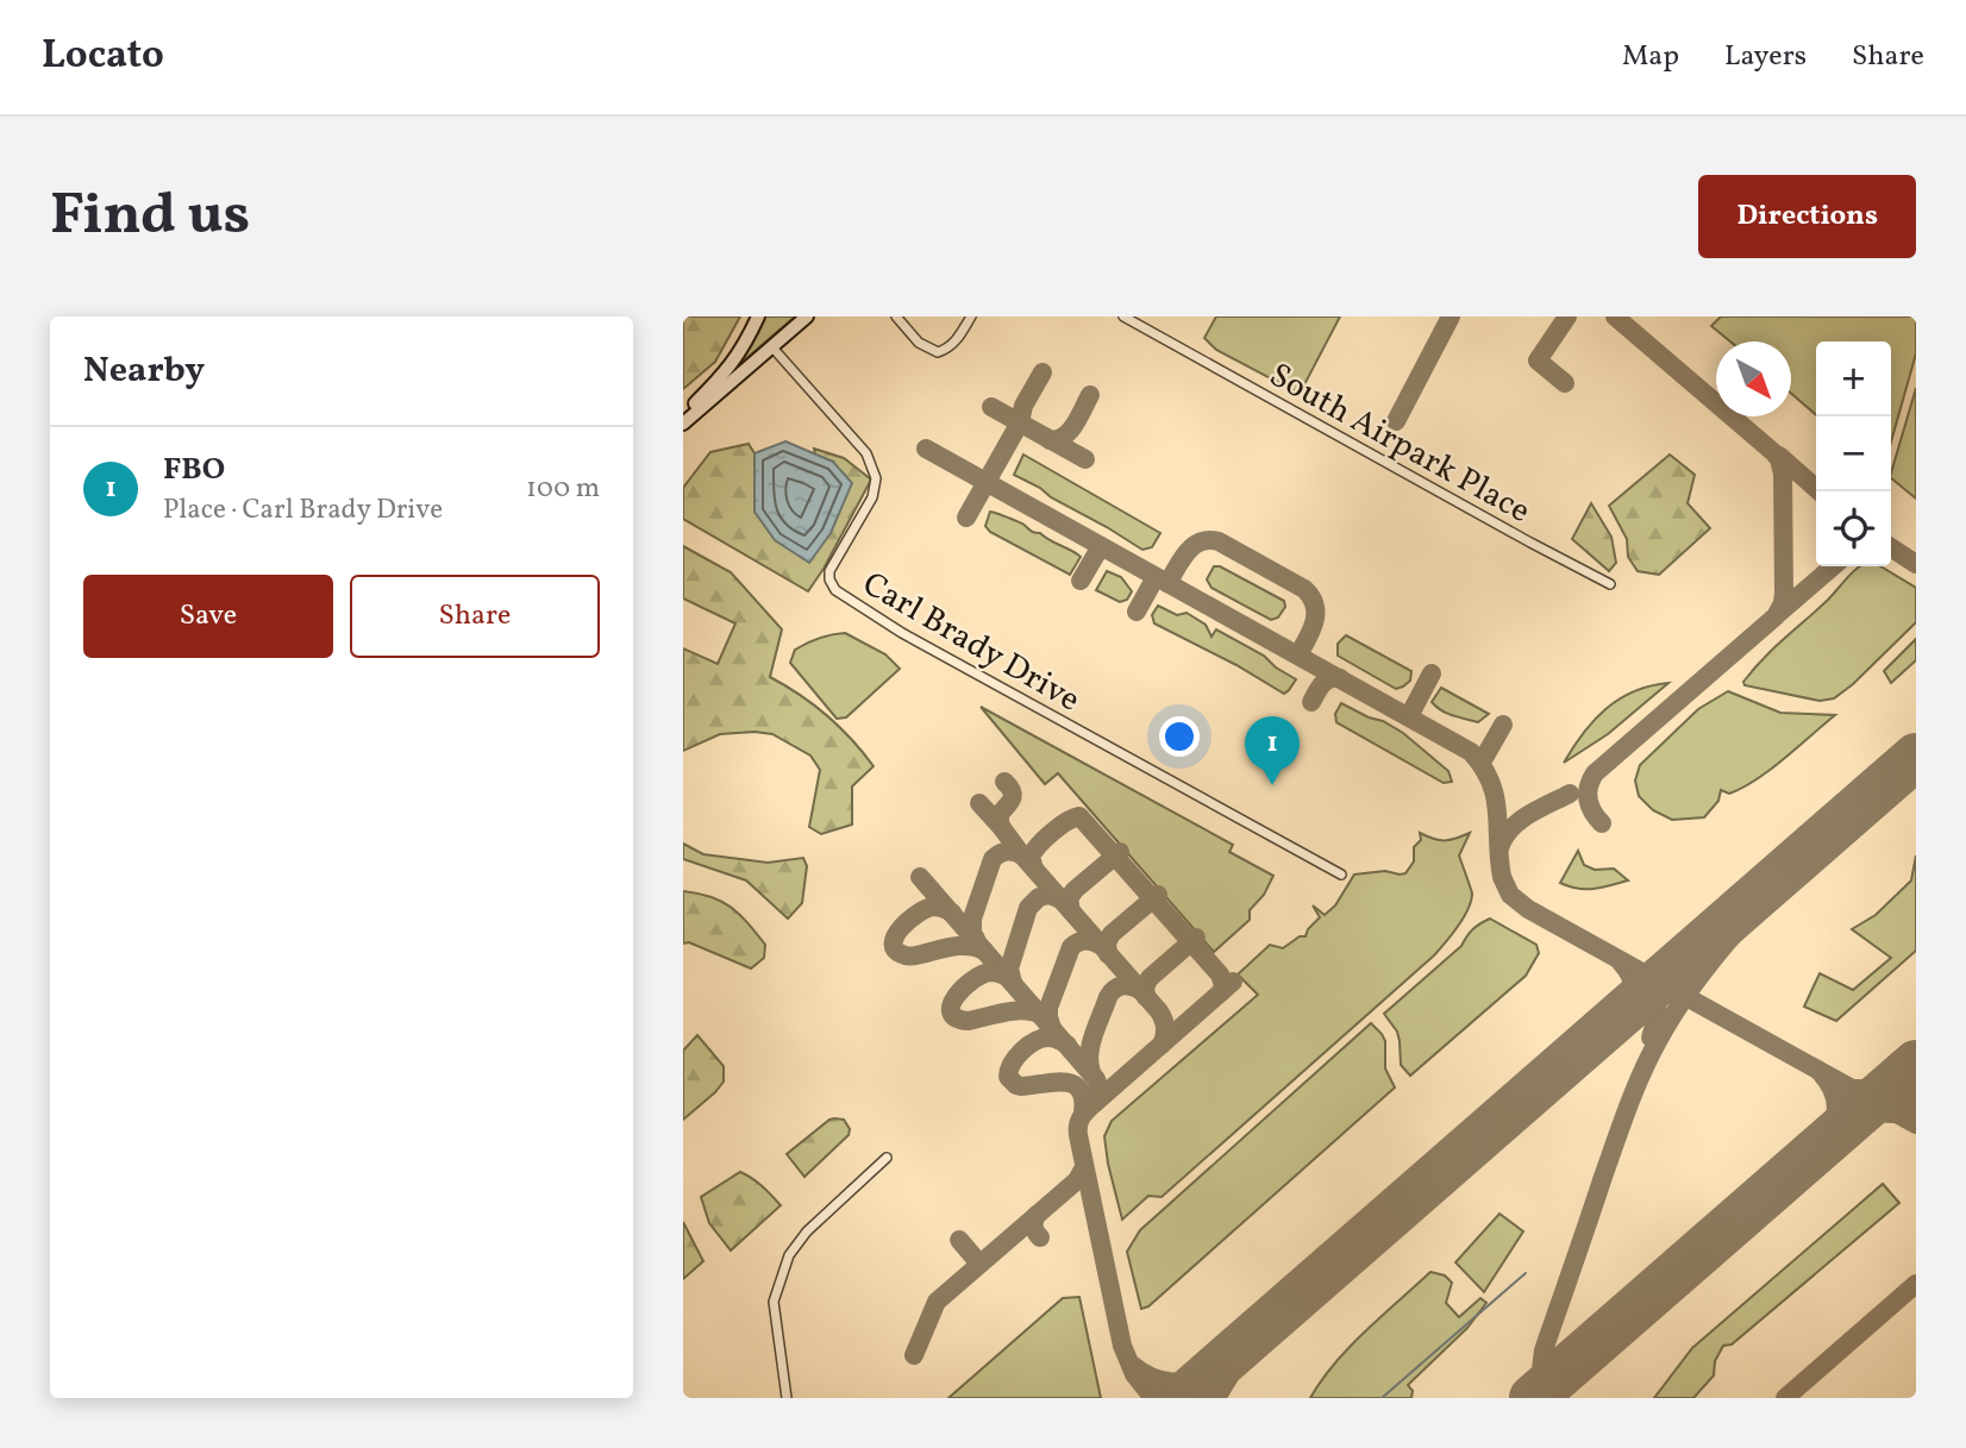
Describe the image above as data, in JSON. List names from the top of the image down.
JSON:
{
  "streets": {
    "street": ["South Airpark Place", "Carl Brady Drive"]
  },
  "north": "bottom right",
  "page": {
    "header": "Locato",
    "nav": ["Map", "Layers", "Share"],
    "buttons": [
      "Directions",
      ["Save", "Share"]
    ],
    "title": "Find us",
    "heading": "Nearby",
    "map_buttons": ["+", "−"],
    "list": [
      {
        "mark": "1",
        "name": "FBO",
        "note": "Place · Carl Brady Drive",
        "value": "100 m"
      }
    ],
    "pins": "1"
  }
}
